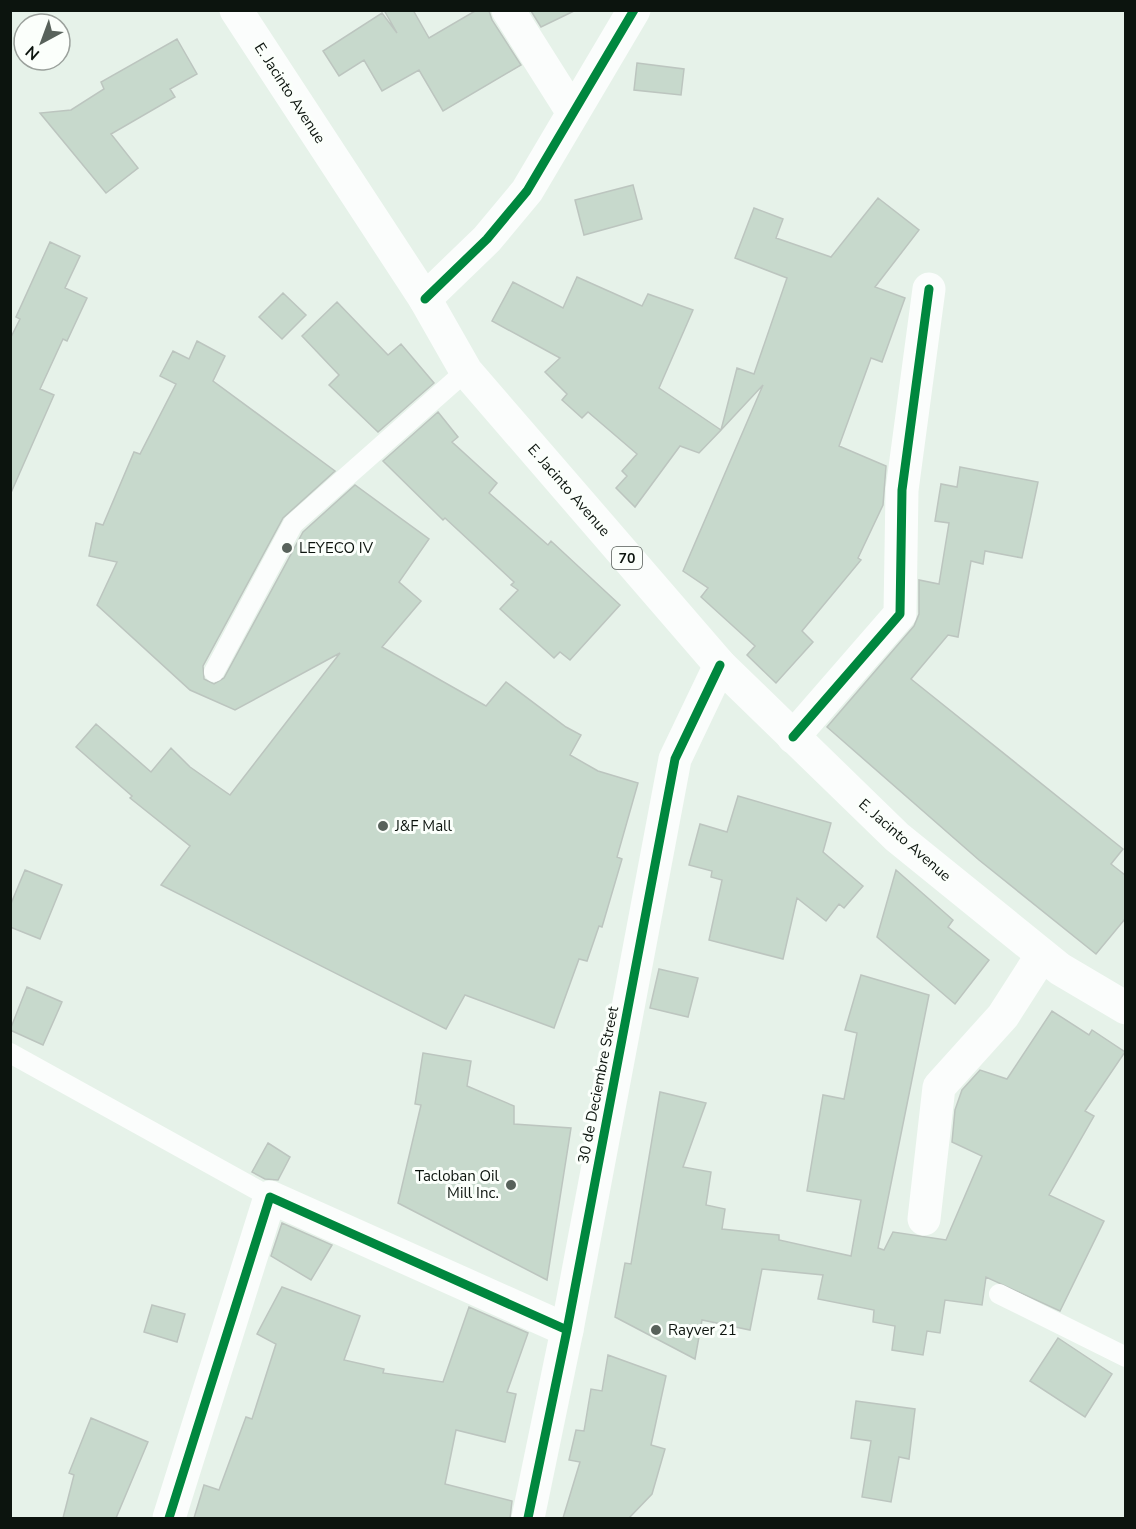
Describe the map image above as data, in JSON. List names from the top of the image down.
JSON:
{
  "streets": {
    "street": ["E. Jacinto Avenue", "70", "30 de Deciembre Street"]
  },
  "crossings": [
    ["E. Jacinto Avenue", "30 de Deciembre Street"]
  ],
  "places": [
    "LEYECO IV",
    "J&F Mall",
    "Tacloban Oil Mill Inc.",
    "Rayver 21"
  ],
  "north": "bottom left"
}
